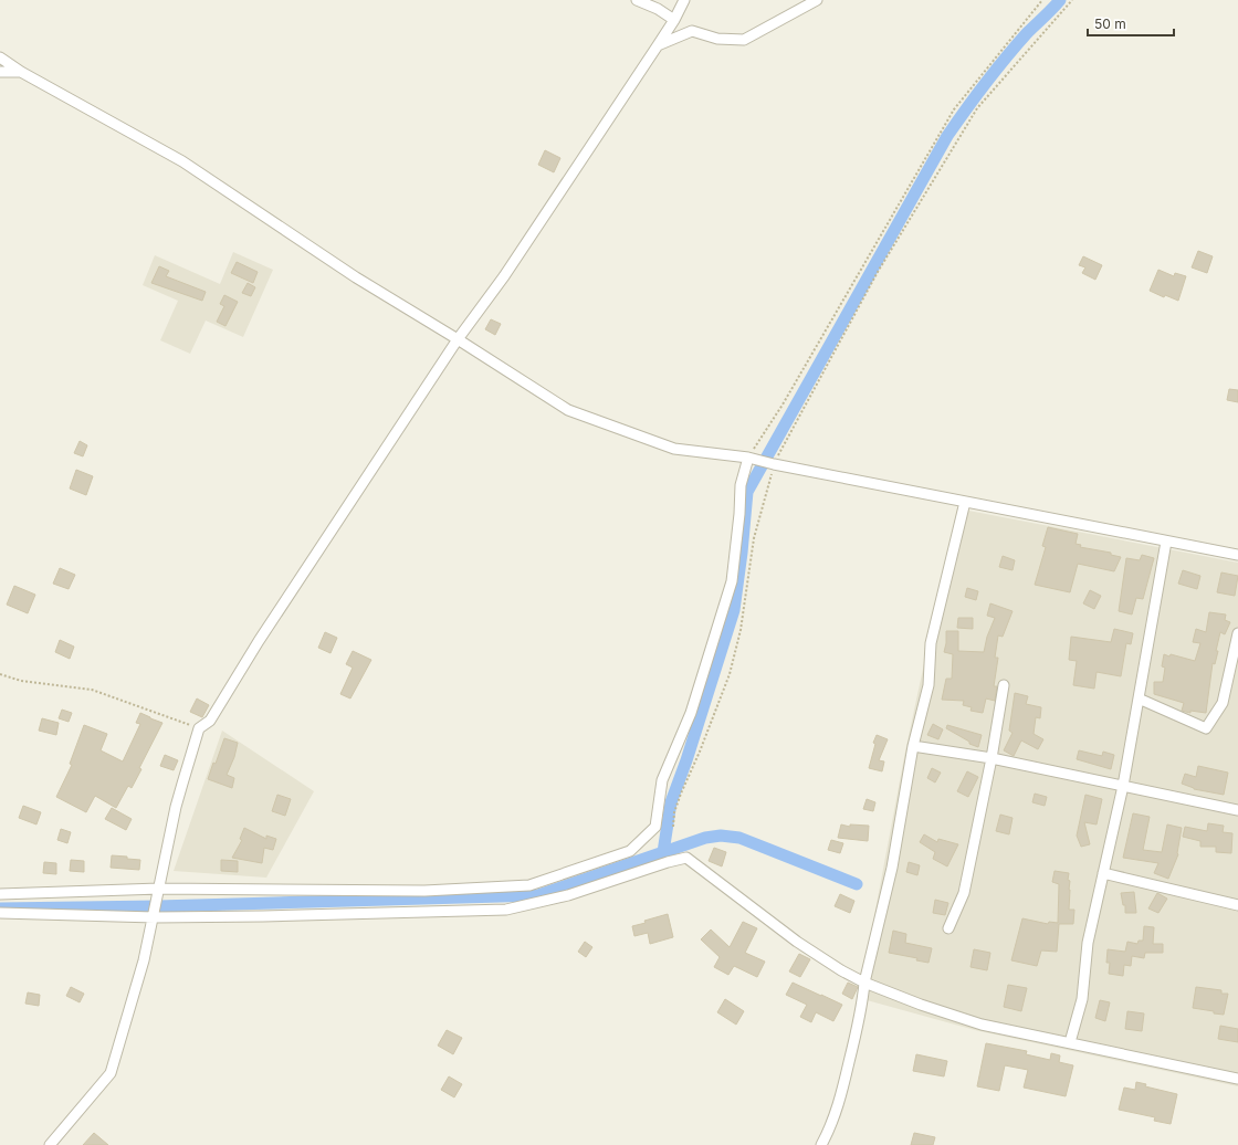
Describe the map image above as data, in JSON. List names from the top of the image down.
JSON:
{
  "scale_bar": "50 m"
}
